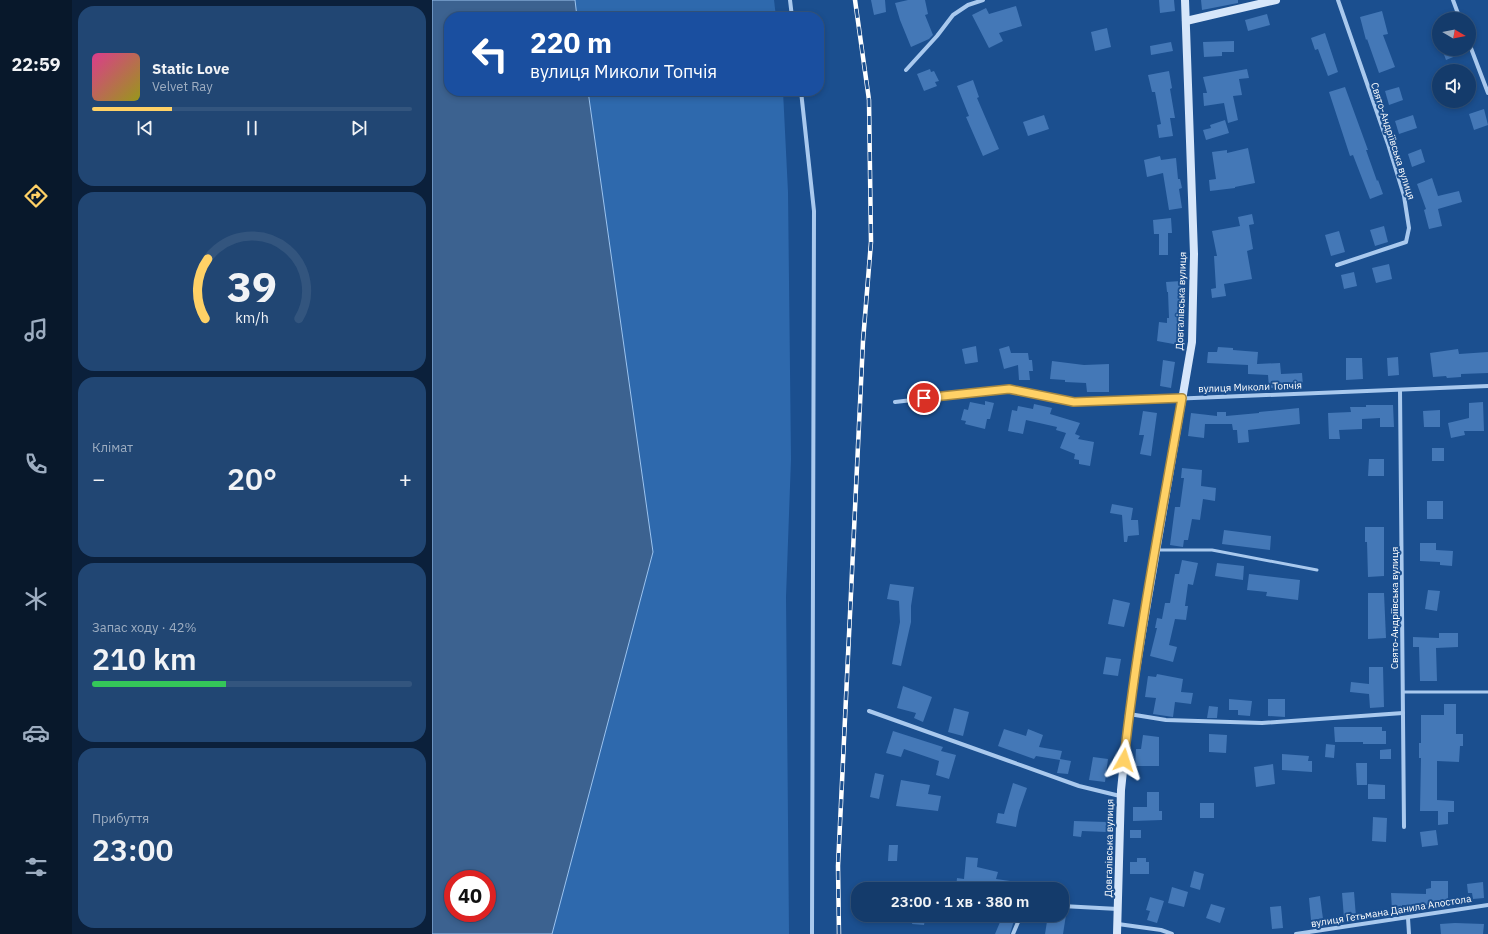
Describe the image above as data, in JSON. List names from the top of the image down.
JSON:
{
  "streets": {
    "street": [
      "Свято-Андріївська вулиця",
      "Довгалівська вулиця",
      "вулиця Миколи Топчія",
      "вулиця Гетьмана Данила Апостола"
    ]
  },
  "crossings": [
    ["Свято-Андріївська вулиця", "вулиця Миколи Топчія"],
    ["Довгалівська вулиця", "вулиця Миколи Топчія"]
  ],
  "north": "right",
  "page": {
    "tabs": "22:59",
    "turn": ["220 m", "вулиця Миколи Топчія"],
    "song": ["Static Love", "Velvet Ray"],
    "tile": [
      "Клімат",
      ["Запас ходу · 42%", "210 km"],
      ["Прибуття", "23:00"]
    ],
    "heat": ["−", "20°", "+"],
    "limit": "40",
    "trip": "23:00 · 1 хв · 380 m",
    "gauge": ["39", "km/h"]
  }
}
